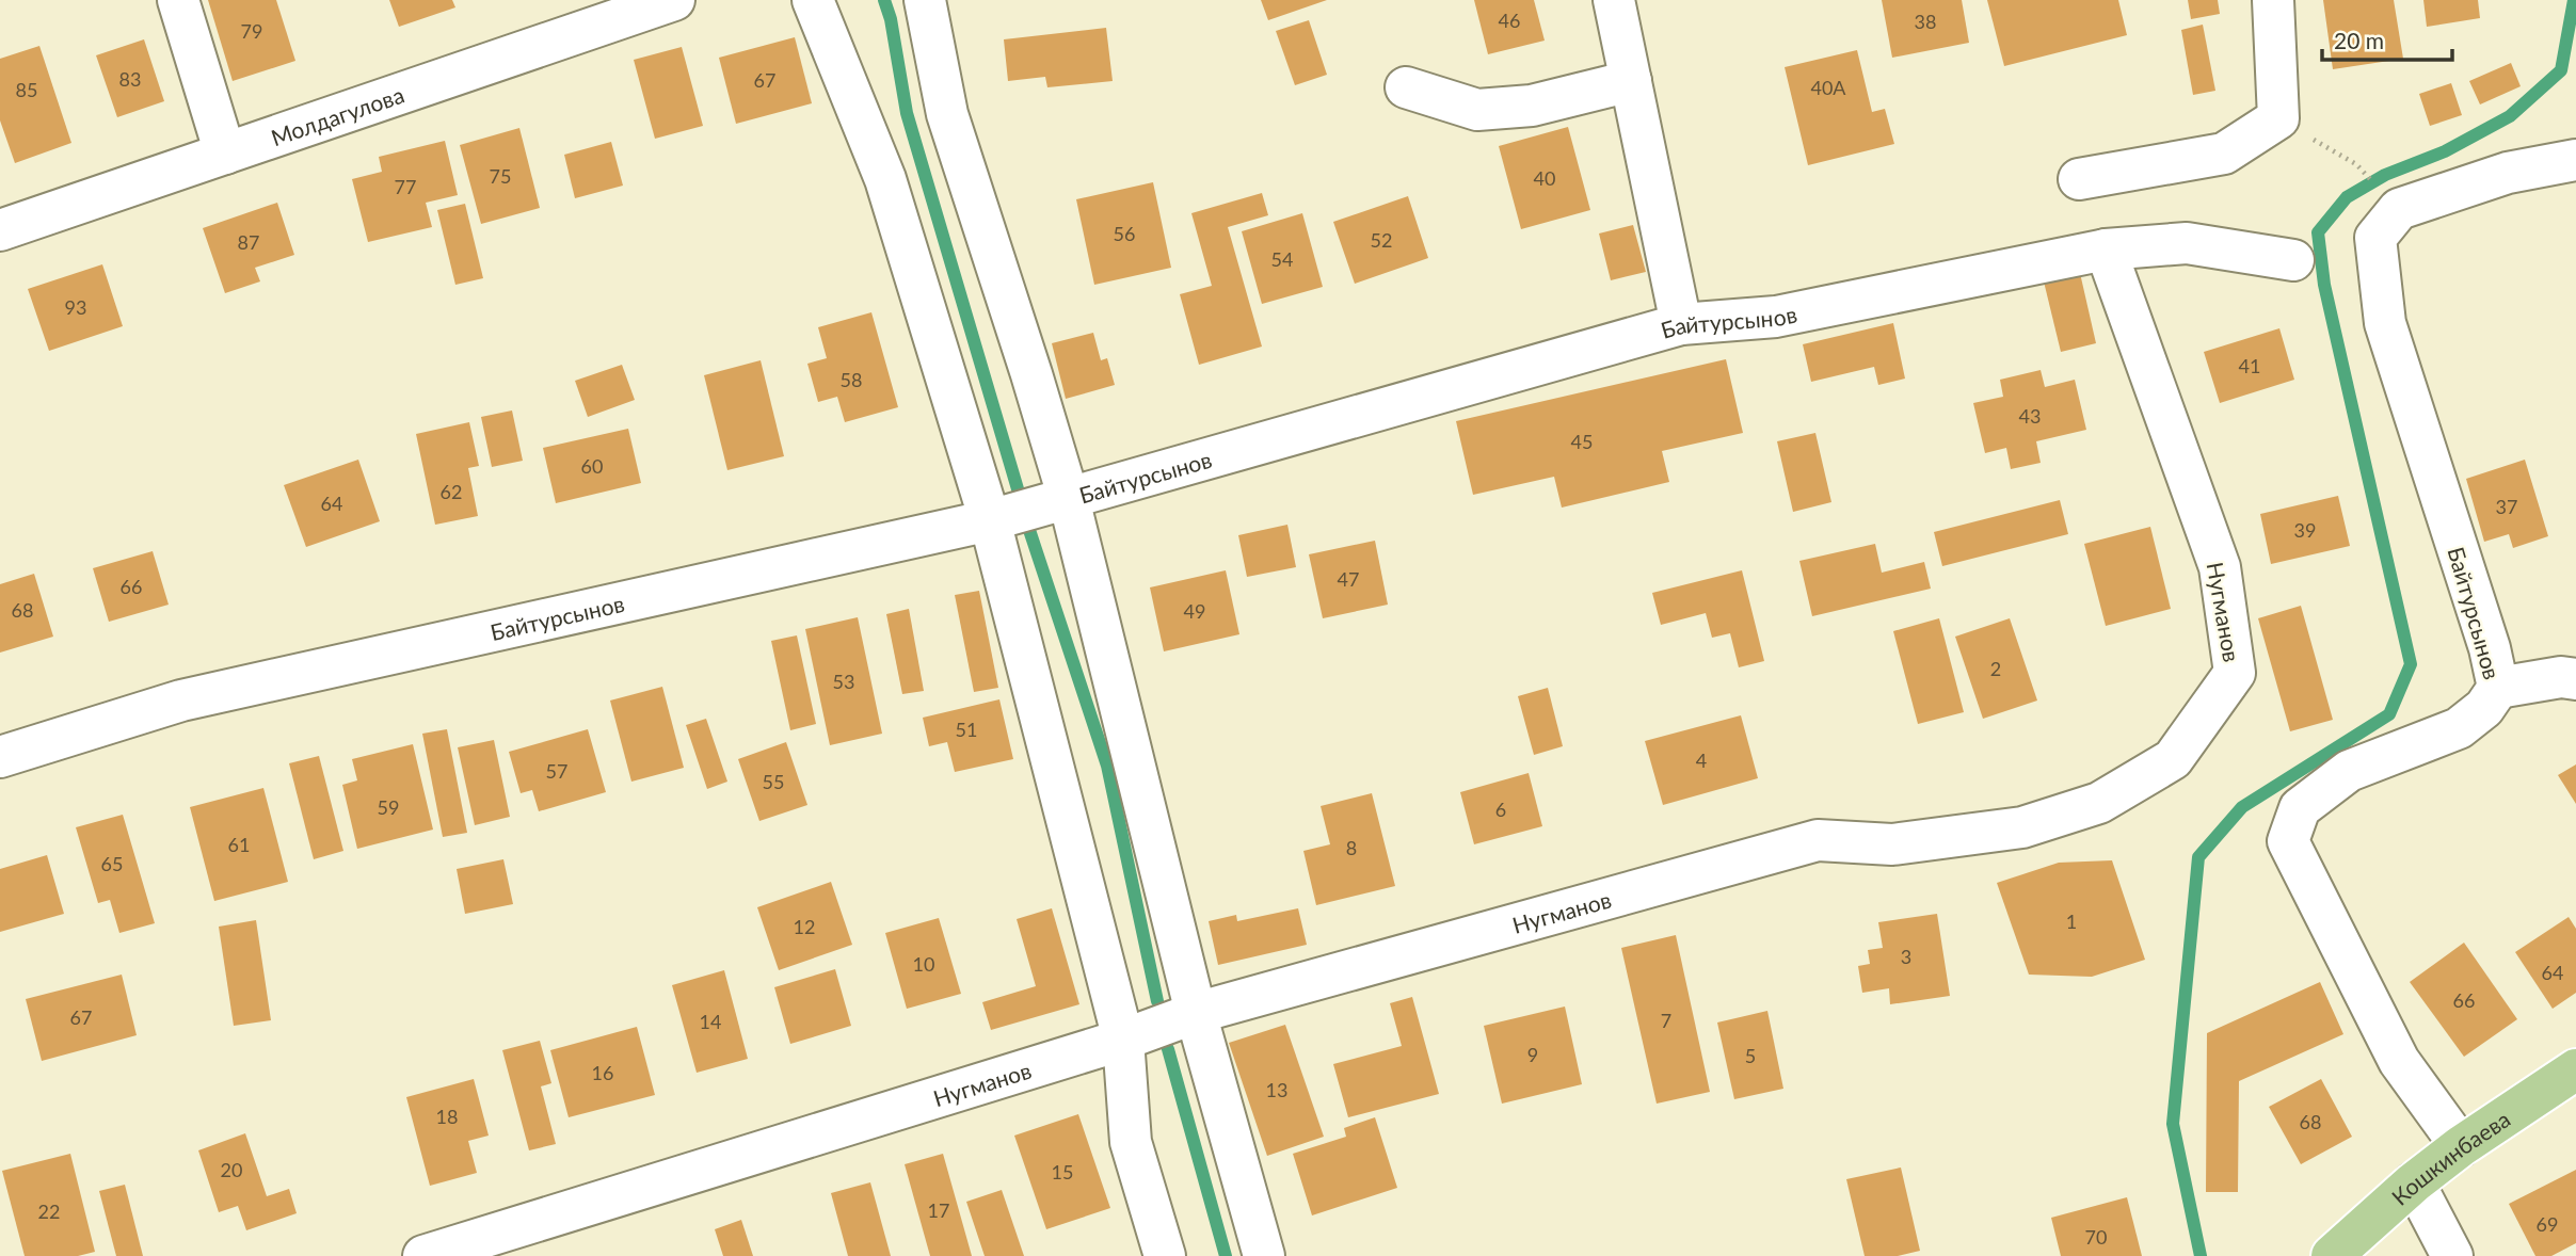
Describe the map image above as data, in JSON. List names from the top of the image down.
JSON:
{
  "streets": {
    "main road": ["Кошкинбаева"],
    "street": ["Молдагулова", "Байтурсынов", "Нугманов"]
  },
  "crossings": [
    ["Байтурсынов", "Нугманов"],
    ["Байтурсынов", "Кошкинбаева"]
  ],
  "house_numbers": [
    "46",
    "38",
    "79",
    "83",
    "67",
    "40А",
    "85",
    "75",
    "40",
    "77",
    "56",
    "52",
    "87",
    "54",
    "93",
    "41",
    "58",
    "43",
    "45",
    "60",
    "62",
    "64",
    "37",
    "39",
    "47",
    "66",
    "68",
    "49",
    "2",
    "53",
    "51",
    "4",
    "57",
    "55",
    "59",
    "6",
    "61",
    "8",
    "65",
    "1",
    "12",
    "3",
    "10",
    "64",
    "66",
    "67",
    "7",
    "14",
    "9",
    "5",
    "16",
    "13",
    "18",
    "68",
    "20",
    "15",
    "17",
    "22",
    "69",
    "70"
  ],
  "scale_bar": "20 m"
}
